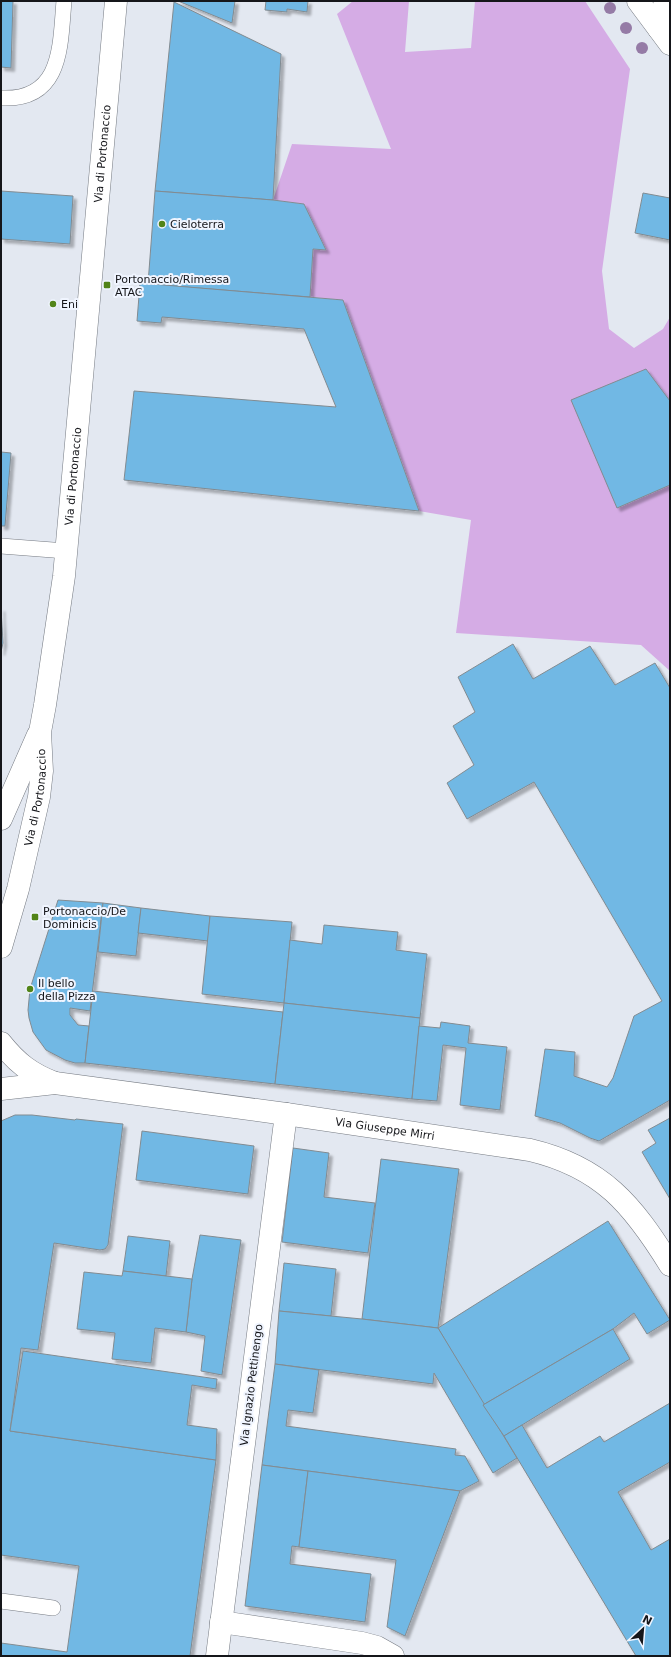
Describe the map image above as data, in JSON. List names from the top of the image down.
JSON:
{
  "streets": {
    "main road": ["Via di Portonaccio", "Via Giuseppe Mirri", "Via Ignazio Pettinengo"]
  },
  "crossings": [
    ["Via Giuseppe Mirri", "Via Ignazio Pettinengo"]
  ],
  "places": {
    "other": ["Cieloterra", "Eni", "Il bello della Pizza"],
    "transit": ["Portonaccio/Rimessa ATAC", "Portonaccio/De Dominicis"]
  },
  "north": "top right"
}
